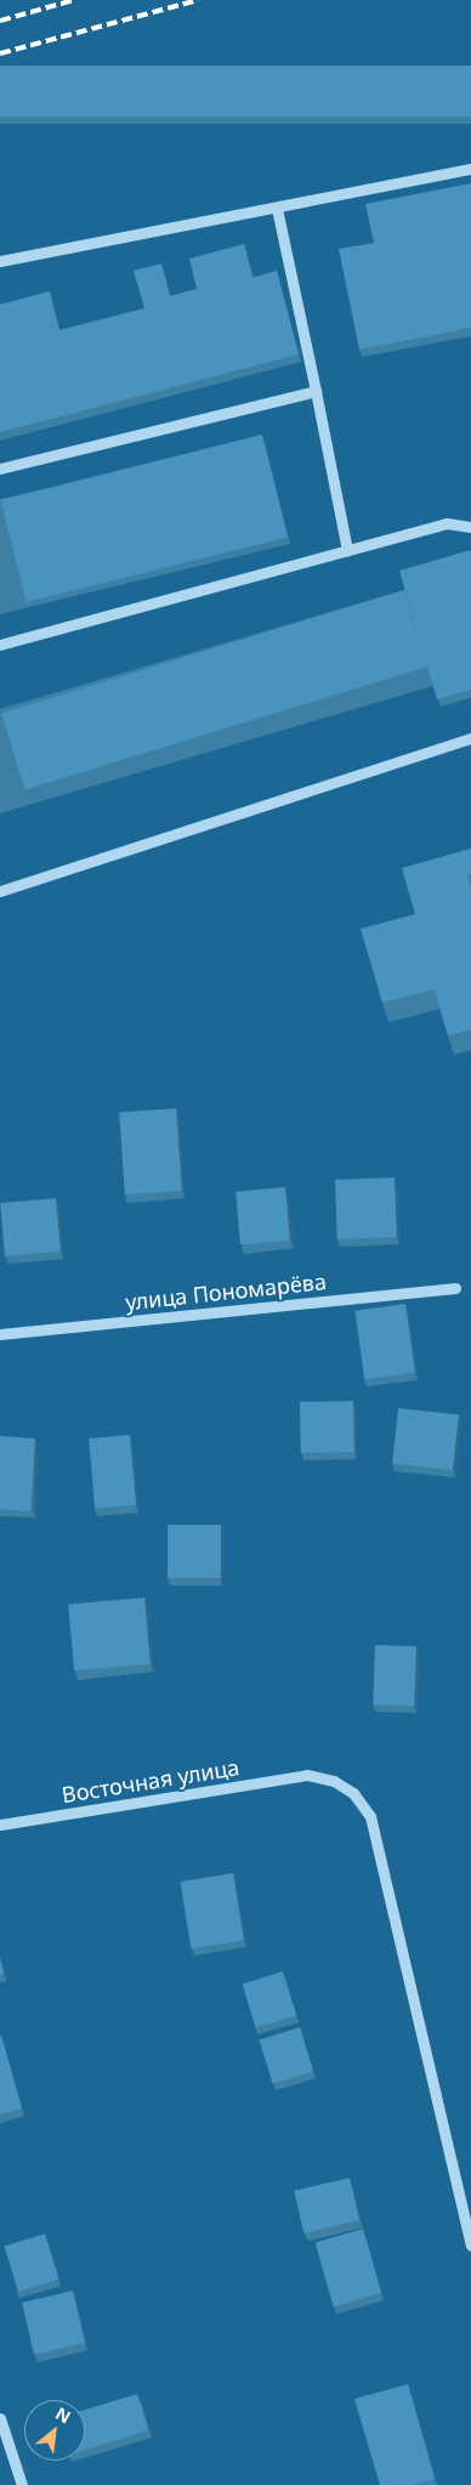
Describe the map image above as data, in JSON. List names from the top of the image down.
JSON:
{
  "streets": {
    "street": ["улица Пономарёва", "Восточная улица"]
  },
  "north": "top right"
}
